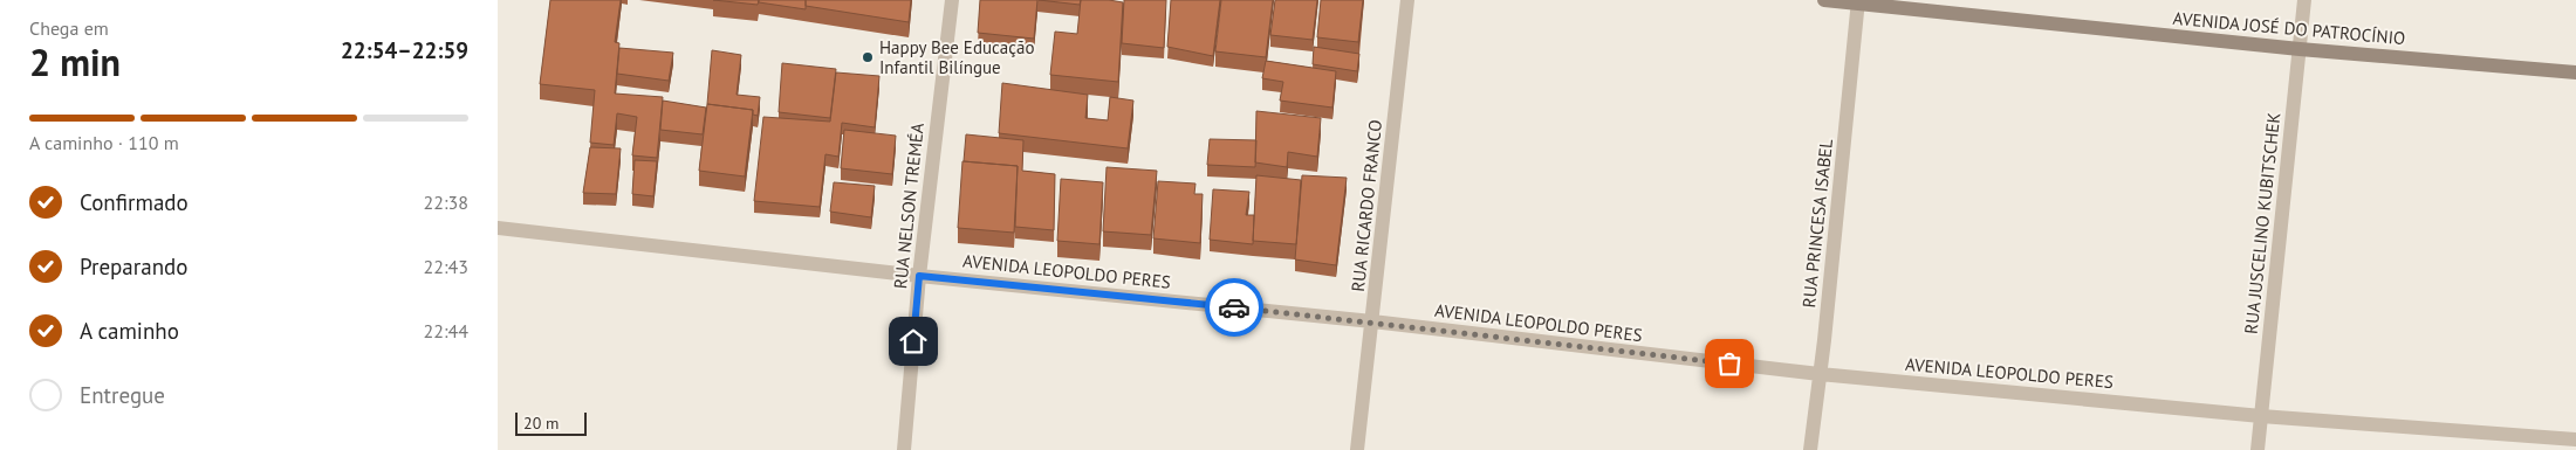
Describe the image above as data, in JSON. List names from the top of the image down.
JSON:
{
  "streets": {
    "street": [
      "AVENIDA JOSÉ DO PATROCÍNIO",
      "RUA NELSON TREMÉA",
      "RUA RICARDO FRANCO",
      "RUA PRINCESA ISABEL",
      "RUA JUSCELINO KUBITSCHEK",
      "AVENIDA LEOPOLDO PERES"
    ]
  },
  "crossings": [
    ["AVENIDA JOSÉ DO PATROCÍNIO", "RUA PRINCESA ISABEL"],
    ["AVENIDA JOSÉ DO PATROCÍNIO", "RUA JUSCELINO KUBITSCHEK"],
    ["RUA NELSON TREMÉA", "AVENIDA LEOPOLDO PERES"],
    ["RUA RICARDO FRANCO", "AVENIDA LEOPOLDO PERES"],
    ["RUA PRINCESA ISABEL", "AVENIDA LEOPOLDO PERES"],
    ["RUA JUSCELINO KUBITSCHEK", "AVENIDA LEOPOLDO PERES"]
  ],
  "places": ["Happy Bee Educação Infantil Bilíngue"],
  "scale_bar": "20 m",
  "page": {
    "heading": ["2 min", "Chega em", "22:54–22:59"],
    "bar": "A caminho · 110 m",
    "list": [
      ["Confirmado", "22:38"],
      ["Preparando", "22:43"],
      ["A caminho", "22:44"],
      "Entregue"
    ],
    "scale": "20 m"
  }
}
